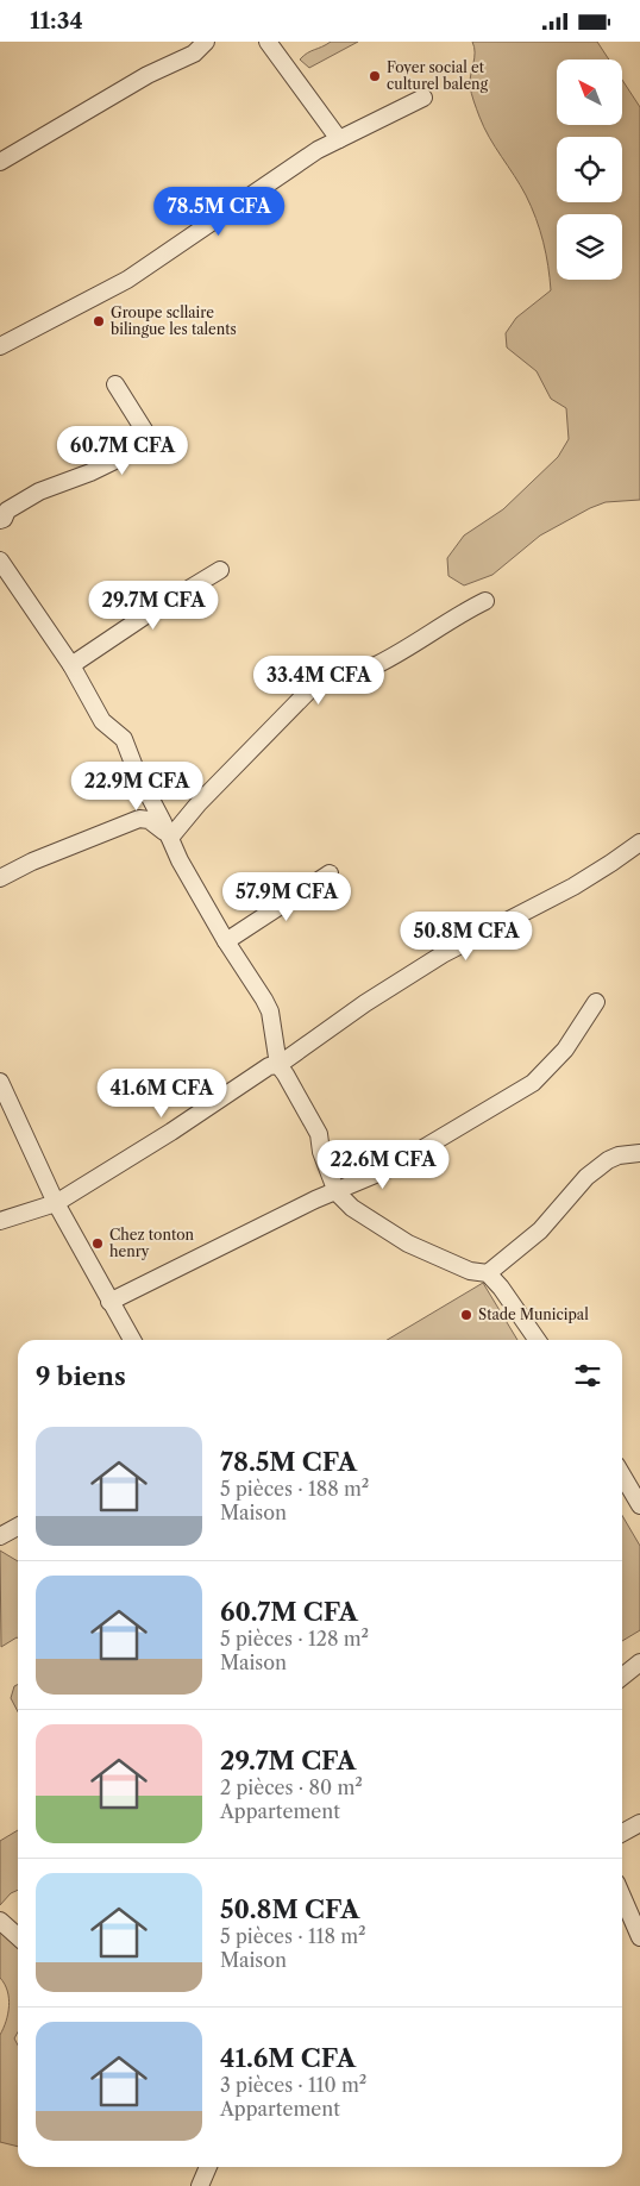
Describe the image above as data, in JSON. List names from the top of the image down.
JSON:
{
  "places": [
    "Foyer social et culturel baleng",
    "Groupe scllaire bilingue les talents",
    "Chez tonton henry",
    "Stade Municipal"
  ],
  "north": "top left",
  "page": {
    "status": "11:34",
    "price": [
      "78.5M CFA",
      "60.7M CFA",
      "29.7M CFA",
      "33.4M CFA",
      "22.9M CFA",
      "57.9M CFA",
      "50.8M CFA",
      "41.6M CFA",
      "22.6M CFA"
    ],
    "heading": "9 biens",
    "list": [
      {
        "name": "78.5M CFA",
        "note": "5 pièces · 188 m² · Maison"
      },
      {
        "name": "60.7M CFA",
        "note": "5 pièces · 128 m² · Maison"
      },
      {
        "name": "29.7M CFA",
        "note": "2 pièces · 80 m² · Appartement"
      },
      {
        "name": "50.8M CFA",
        "note": "5 pièces · 118 m² · Maison"
      },
      {
        "name": "41.6M CFA",
        "note": "3 pièces · 110 m² · Appartement"
      }
    ]
  }
}
